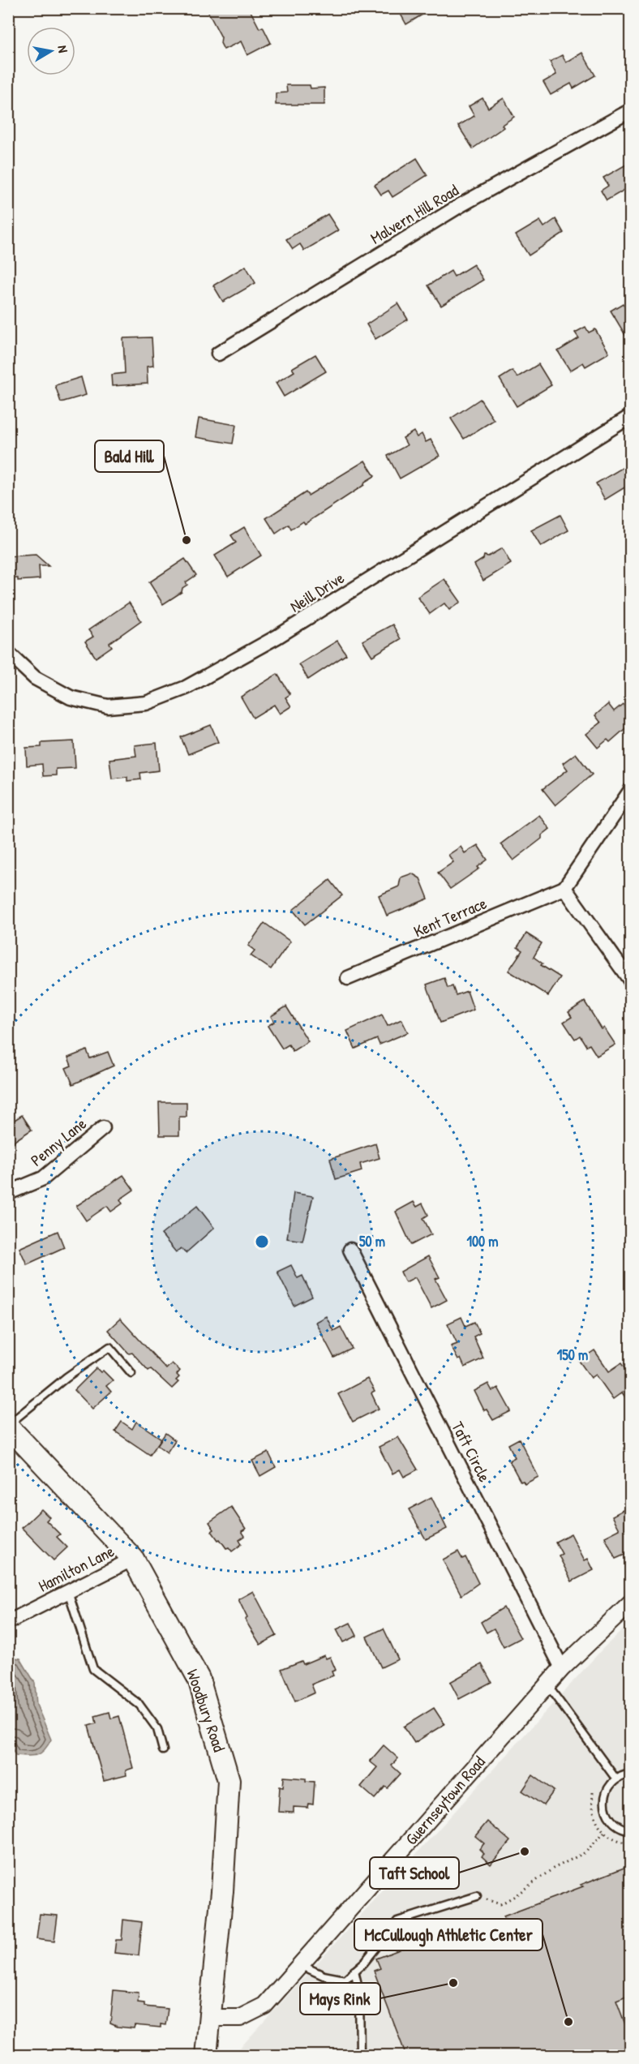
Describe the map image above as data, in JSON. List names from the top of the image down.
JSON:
{
  "streets": {
    "main road": ["Woodbury Road"],
    "street": [
      "Malvern Hill Road",
      "Neill Drive",
      "Kent Terrace",
      "Penny Lane",
      "Taft Circle",
      "Hamilton Lane",
      "Guernseytown Road"
    ]
  },
  "crossings": [
    ["Taft Circle", "Guernseytown Road"],
    ["Hamilton Lane", "Woodbury Road"],
    ["Woodbury Road", "Guernseytown Road"]
  ],
  "places": [
    "Bald Hill",
    "Taft School",
    "Mays Rink",
    "McCullough Athletic Center"
  ],
  "north": "right",
  "rings": ["50 m", "100 m", "150 m"]
}
